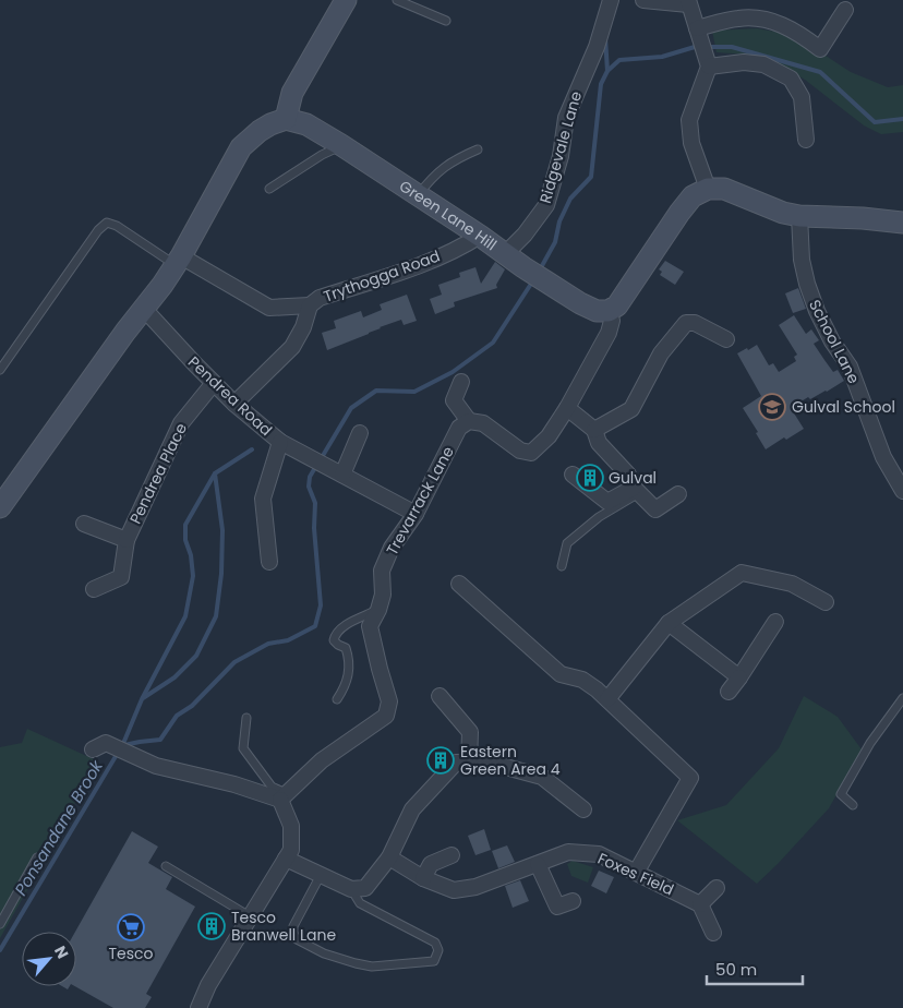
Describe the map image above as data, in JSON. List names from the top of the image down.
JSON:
{
  "streets": {
    "main road": ["Green Lane Hill"],
    "street": [
      "Ridgevale Lane",
      "Trythogga Road",
      "School Lane",
      "Pendrea Road",
      "Pendrea Place",
      "Trevarrack Lane",
      "Foxes Field"
    ]
  },
  "crossings": [
    ["Ridgevale Lane", "Green Lane Hill"],
    ["Green Lane Hill", "Trythogga Road"],
    ["Trythogga Road", "Pendrea Road"],
    ["Pendrea Road", "Pendrea Place"],
    ["Pendrea Road", "Trevarrack Lane"]
  ],
  "water": ["Ponsandane Brook"],
  "places": {
    "school or university": ["Gulval School"],
    "building": ["Gulval", "Eastern Green Area 4", "Tesco Branwell Lane"],
    "supermarket": ["Tesco"]
  },
  "scale_bar": "50 m",
  "north": "top right"
}
